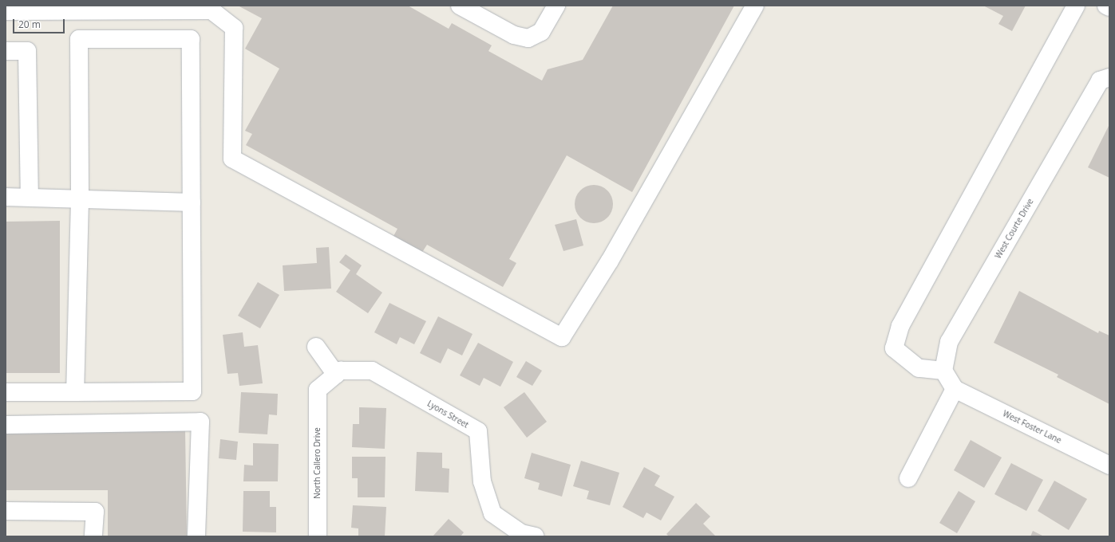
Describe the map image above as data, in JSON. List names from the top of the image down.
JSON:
{
  "streets": {
    "street": [
      "West Courte Drive",
      "Lyons Street",
      "West Foster Lane",
      "North Callero Drive"
    ]
  },
  "crossings": [
    ["Lyons Street", "North Callero Drive"]
  ],
  "scale_bar": "20 m"
}
